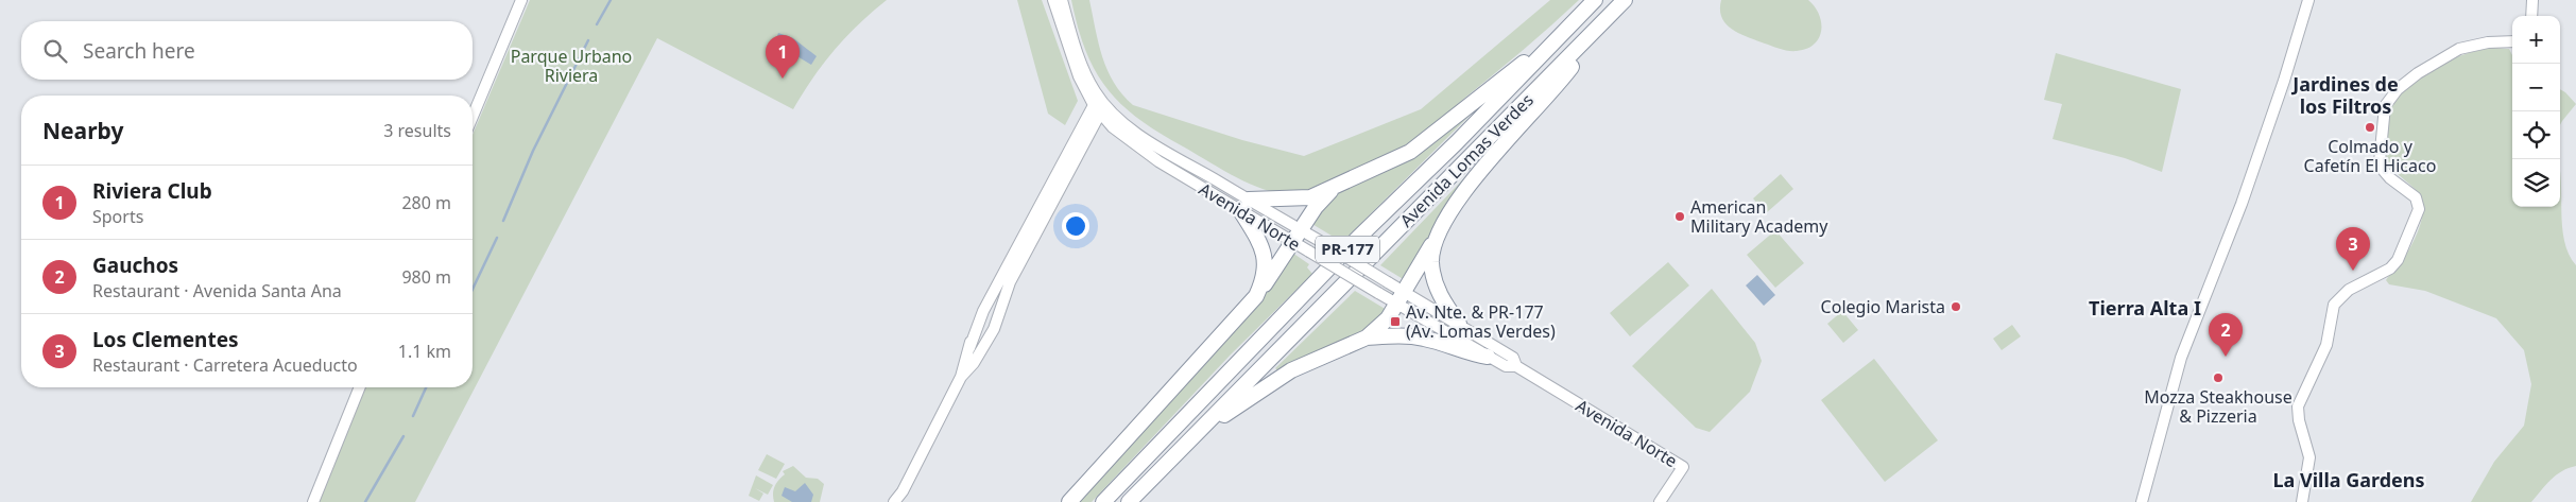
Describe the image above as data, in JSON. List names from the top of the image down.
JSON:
{
  "streets": {
    "highway": ["Avenida Lomas Verdes", "PR-177"],
    "street": ["Avenida Norte"]
  },
  "districts": ["Jardines de los Filtros", "Tierra Alta I", "La Villa Gardens"],
  "parks": ["Parque Urbano Riviera"],
  "places": {
    "other": [
      "Colmado y Cafetín El Hicaco",
      "American Military Academy",
      "Colegio Marista",
      "Mozza Steakhouse & Pizzeria"
    ],
    "transit": ["Av. Nte. & PR-177 (Av. Lomas Verdes)"]
  },
  "page": {
    "map_buttons": ["+", "−"],
    "search": "Search here",
    "pins": ["1", "3", "2"],
    "heading": ["Nearby", "3 results"],
    "list": [
      {
        "mark": "1",
        "name": "Riviera Club",
        "note": "Sports",
        "value": "280 m"
      },
      {
        "mark": "2",
        "name": "Gauchos",
        "note": "Restaurant · Avenida Santa Ana",
        "value": "980 m"
      },
      {
        "mark": "3",
        "name": "Los Clementes",
        "note": "Restaurant · Carretera Acueducto",
        "value": "1.1 km"
      }
    ]
  }
}
